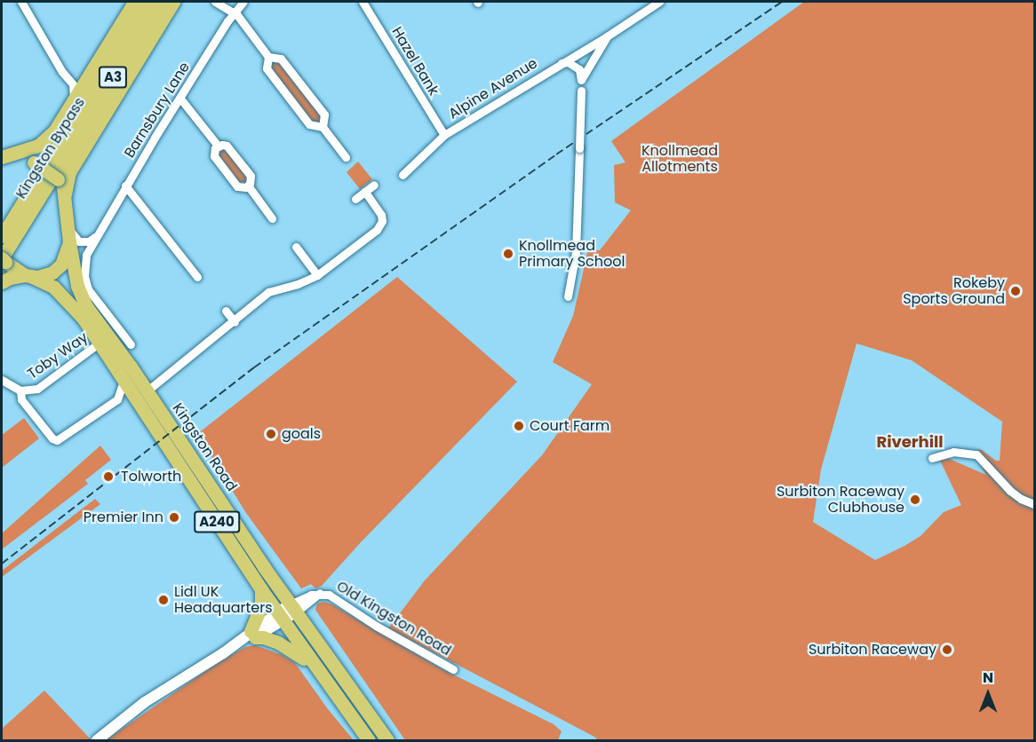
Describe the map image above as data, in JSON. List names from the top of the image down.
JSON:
{
  "streets": {
    "highway": [
      "A3",
      "Kingston Bypass",
      "Kingston Road",
      "A240"
    ],
    "street": [
      "Hazel Bank",
      "Alpine Avenue",
      "Barnsbury Lane",
      "Toby Way",
      "Old Kingston Road"
    ]
  },
  "crossings": [
    ["Hazel Bank", "Alpine Avenue"],
    ["Kingston Bypass", "A240"],
    ["Toby Way", "A240"],
    ["Kingston Road", "A240"],
    ["Kingston Road", "Old Kingston Road"],
    ["A240", "Old Kingston Road"]
  ],
  "districts": ["Riverhill"],
  "parks": ["Knollmead Allotments"],
  "places": [
    "Knollmead Primary School",
    "Rokeby Sports Ground",
    "Court Farm",
    "goals",
    "Tolworth",
    "Surbiton Raceway Clubhouse",
    "Premier Inn",
    "Lidl UK Headquarters",
    "Surbiton Raceway"
  ],
  "north": "top"
}
